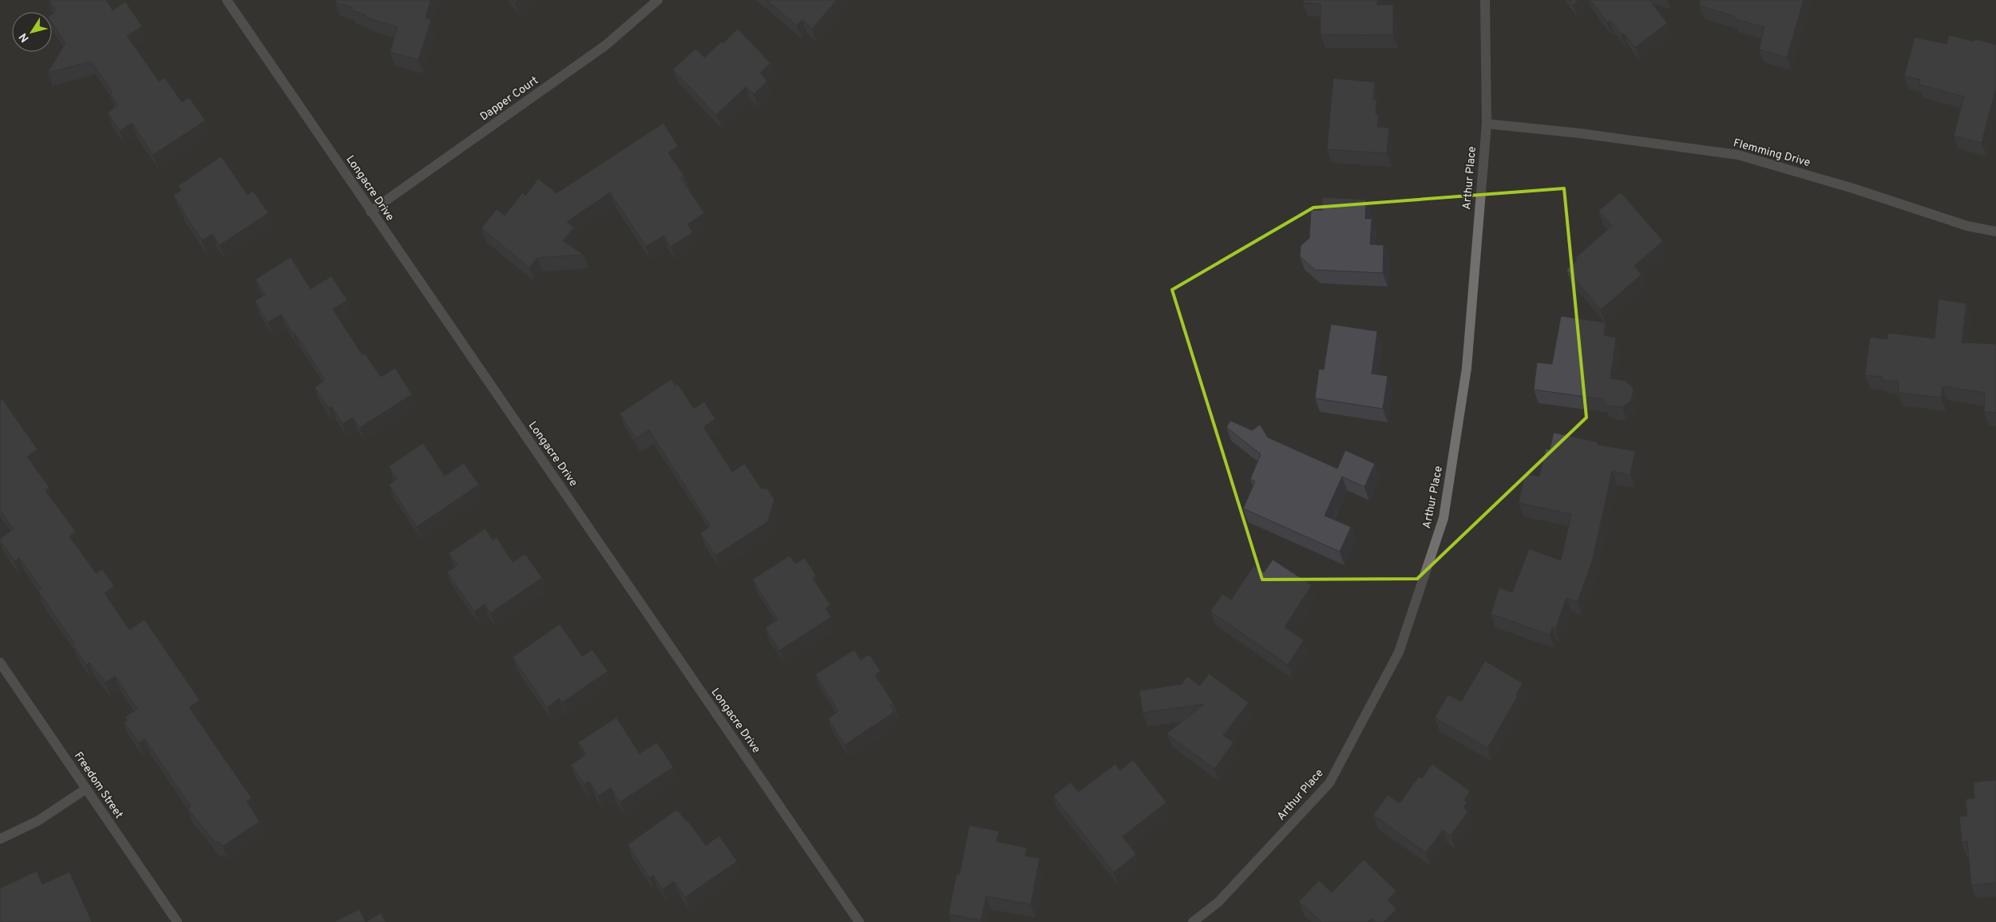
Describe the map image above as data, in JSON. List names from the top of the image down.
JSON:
{
  "streets": {
    "street": [
      "Dapper Court",
      "Flemming Drive",
      "Arthur Place",
      "Longacre Drive",
      "Freedom Street"
    ]
  },
  "crossings": [
    ["Dapper Court", "Longacre Drive"],
    ["Flemming Drive", "Arthur Place"]
  ],
  "north": "bottom left"
}
